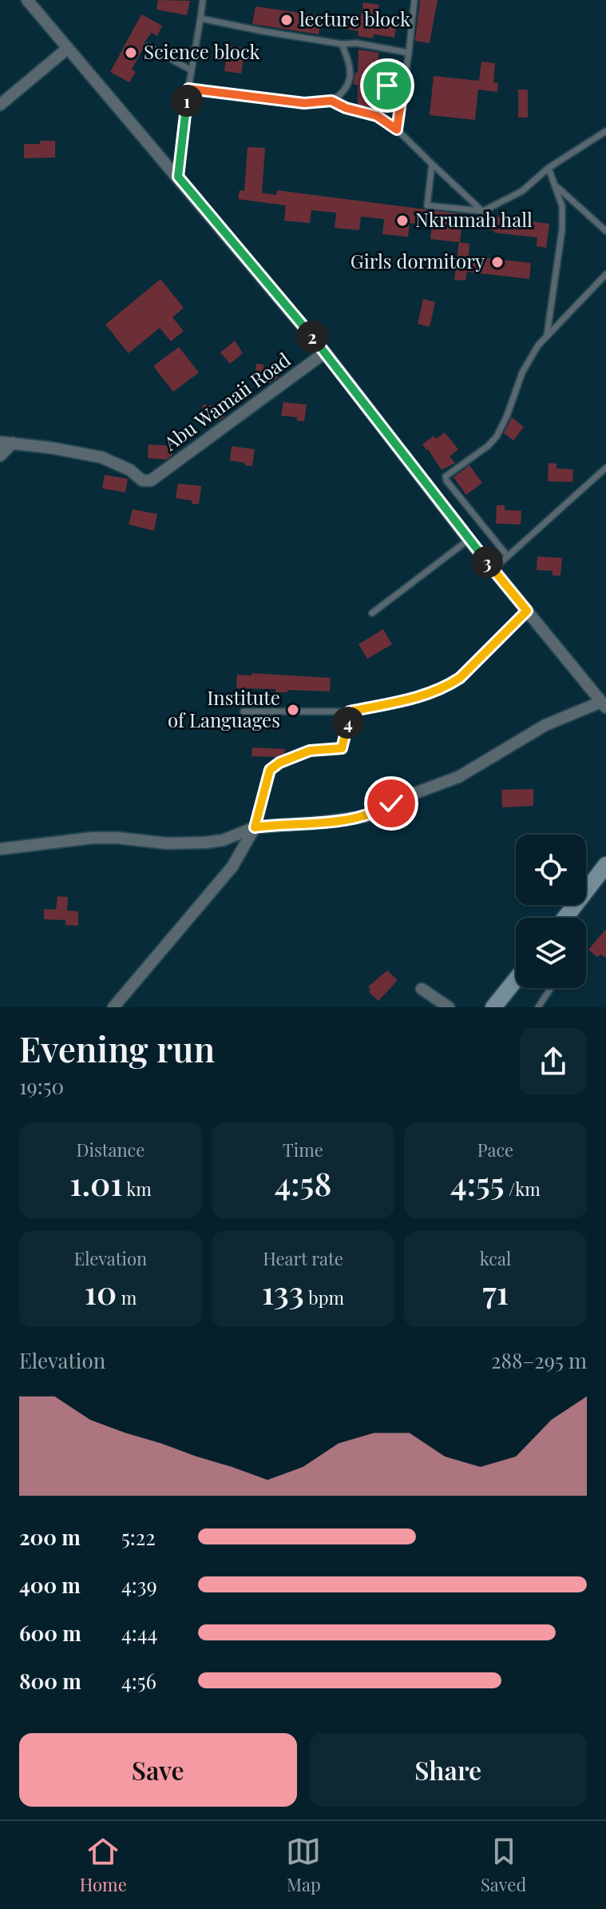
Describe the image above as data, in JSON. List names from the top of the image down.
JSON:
{
  "streets": {
    "street": ["Abu Wamaii Road"]
  },
  "places": [
    "lecture block",
    "Science block",
    "Nkrumah hall",
    "Girls dormitory",
    "Institute of Languages"
  ],
  "page": {
    "pins": [
      "1",
      "2",
      "3",
      "4"
    ],
    "heading": ["Evening run", "19:50"],
    "stats": [
      ["Distance", "1.01 km"],
      ["Time", "4:58"],
      ["Pace", "4:55 /km"],
      ["Elevation", "10 m"],
      ["Heart rate", "133 bpm"],
      ["kcal", "71"]
    ],
    "chart": ["Elevation", "288–295 m"],
    "list": [
      {
        "name": "200 m",
        "note": "5:22"
      },
      {
        "name": "400 m",
        "note": "4:39"
      },
      {
        "name": "600 m",
        "note": "4:44"
      },
      {
        "name": "800 m",
        "note": "4:56"
      }
    ],
    "buttons": ["Save", "Share"],
    "tabs": ["Home", "Map", "Saved"]
  }
}
